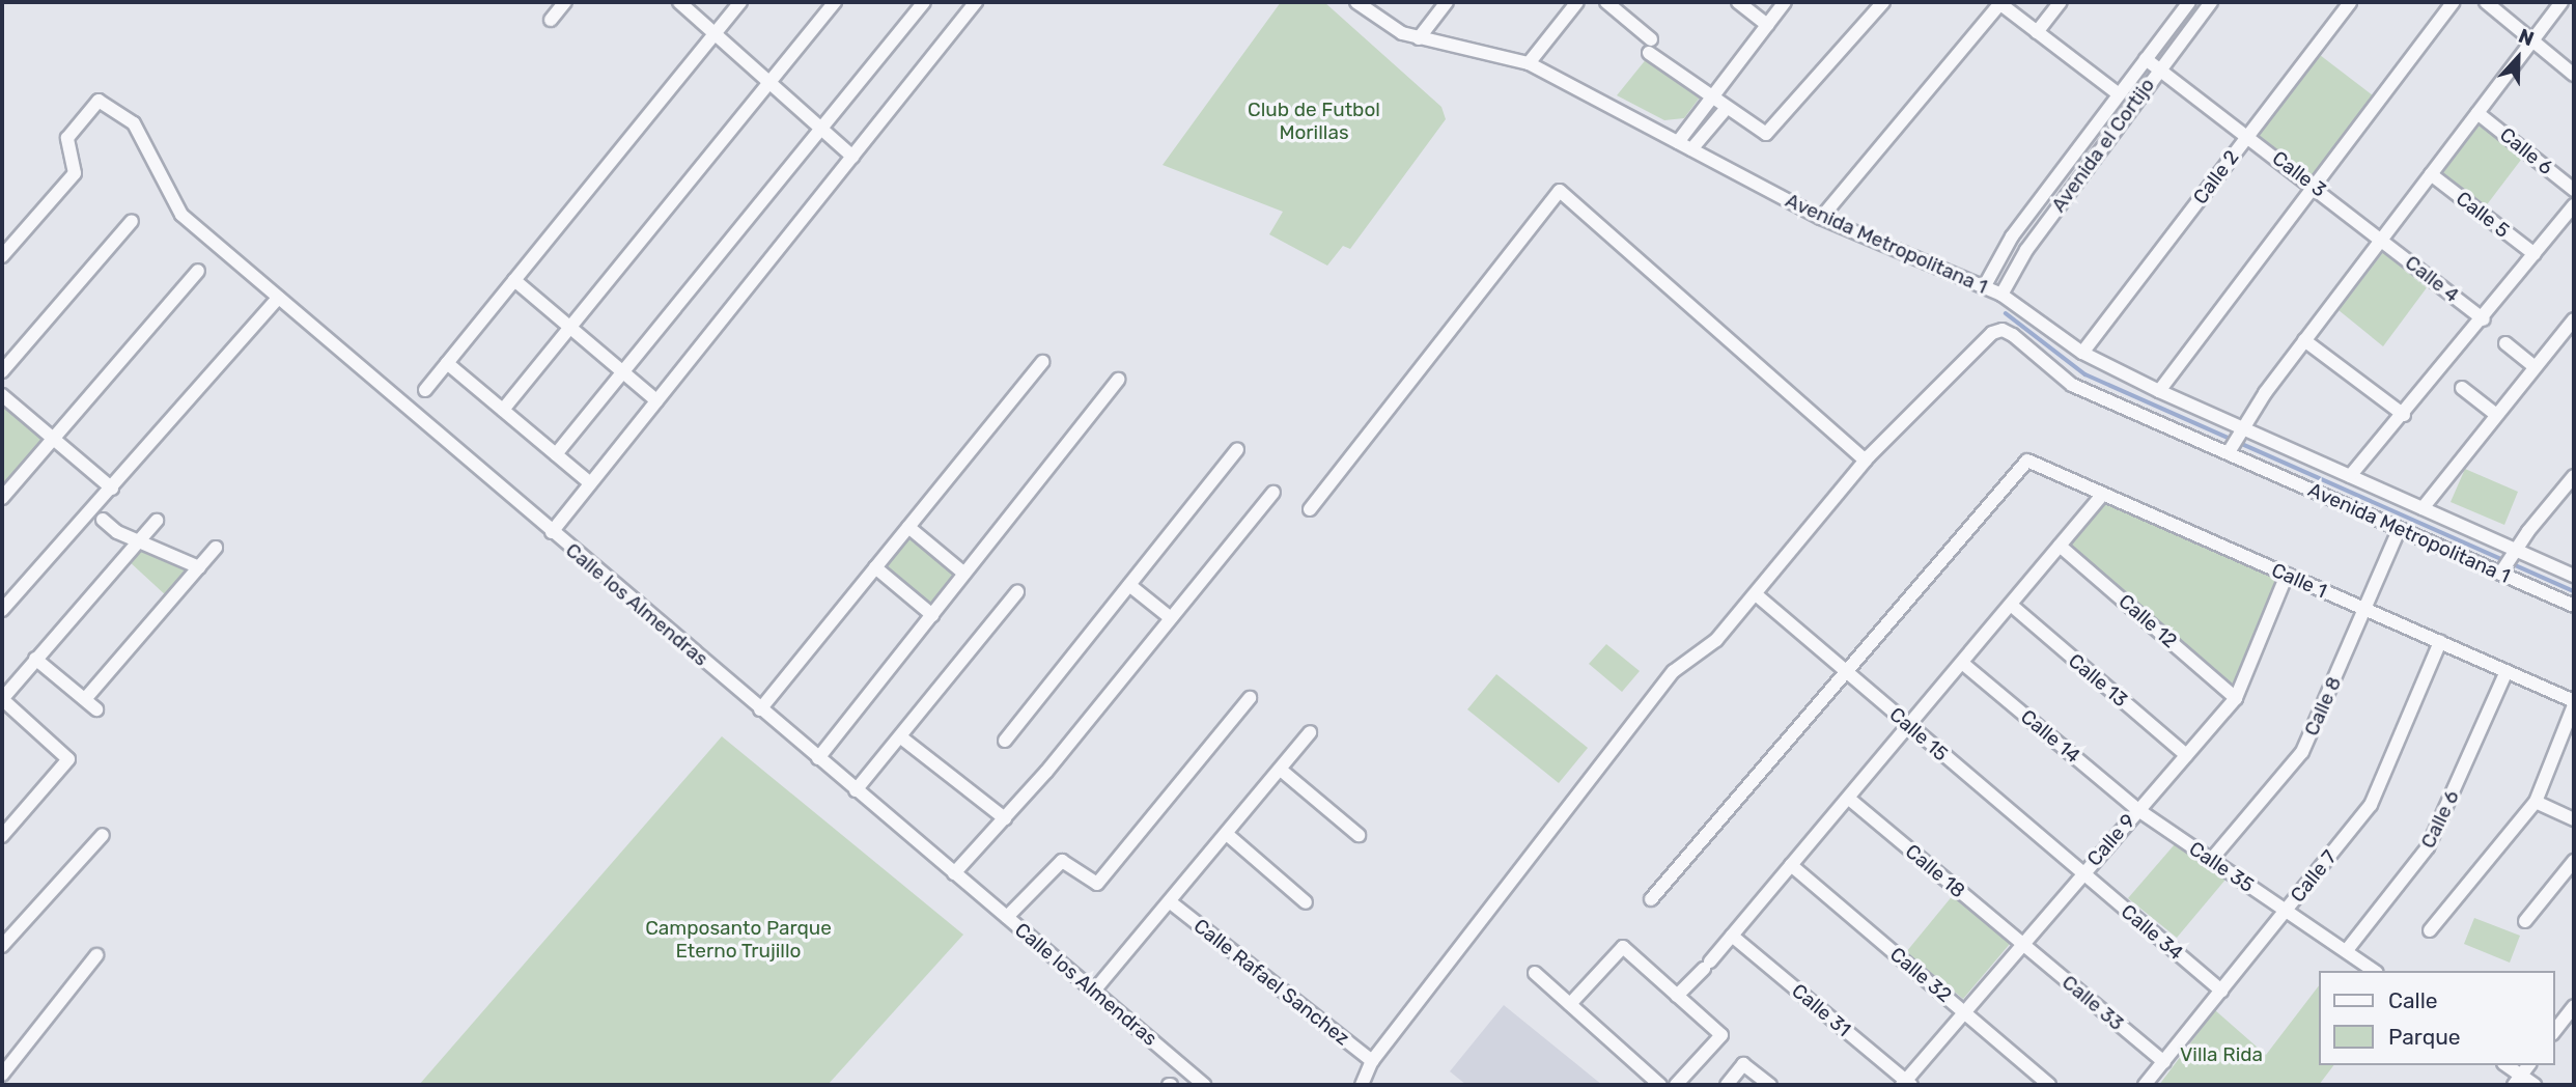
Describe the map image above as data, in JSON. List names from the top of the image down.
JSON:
{
  "streets": {
    "street": [
      "Avenida el Cortijo",
      "Calle 6",
      "Calle 3",
      "Calle 2",
      "Calle 5",
      "Avenida Metropolitana 1",
      "Calle 4",
      "Calle 1",
      "Calle los Almendras",
      "Calle 12",
      "Calle 13",
      "Calle 8",
      "Calle 15",
      "Calle 14",
      "Calle 9",
      "Calle 35",
      "Calle 18",
      "Calle 7",
      "Calle 34",
      "Calle 32",
      "Calle Rafael Sanchez",
      "Calle 33",
      "Calle 31"
    ]
  },
  "crossings": [
    ["Avenida el Cortijo", "Calle 3"],
    ["Avenida el Cortijo", "Avenida Metropolitana 1"],
    ["Calle 6", "Calle 1"],
    ["Calle 6", "Calle 35"],
    ["Calle 3", "Calle 2"],
    ["Calle 3", "Calle 4"],
    ["Calle 2", "Avenida Metropolitana 1"],
    ["Avenida Metropolitana 1", "Calle 8"],
    ["Calle 1", "Calle 8"],
    ["Calle 1", "Calle 15"],
    ["Calle 1", "Calle 9"],
    ["Calle 1", "Calle 7"],
    ["Calle 12", "Calle 9"],
    ["Calle 13", "Calle 9"],
    ["Calle 8", "Calle 35"],
    ["Calle 15", "Calle 9"],
    ["Calle 15", "Calle 34"],
    ["Calle 14", "Calle 9"],
    ["Calle 14", "Calle 35"],
    ["Calle 9", "Calle 35"],
    ["Calle 9", "Calle 18"],
    ["Calle 9", "Calle 34"],
    ["Calle 9", "Calle 32"],
    ["Calle 9", "Calle 33"],
    ["Calle 9", "Calle 31"],
    ["Calle 35", "Calle 7"],
    ["Calle 18", "Calle 33"],
    ["Calle 7", "Calle 34"],
    ["Calle 7", "Calle 33"]
  ],
  "parks": ["Club de Futbol Morillas", "Camposanto Parque Eterno Trujillo", "Villa Rida"],
  "legend": ["Calle", "Parque"],
  "north": "top"
}
